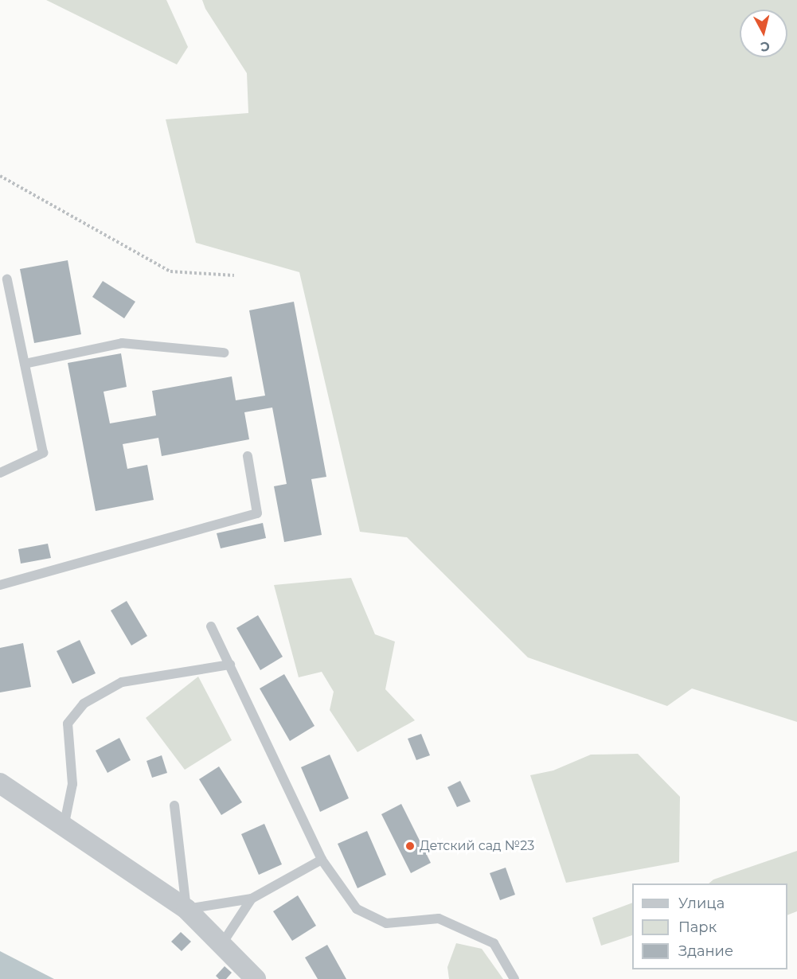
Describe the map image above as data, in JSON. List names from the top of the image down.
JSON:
{
  "places": ["Детский сад №23"],
  "legend": ["Улица", "Парк", "Здание"],
  "north": "bottom"
}
